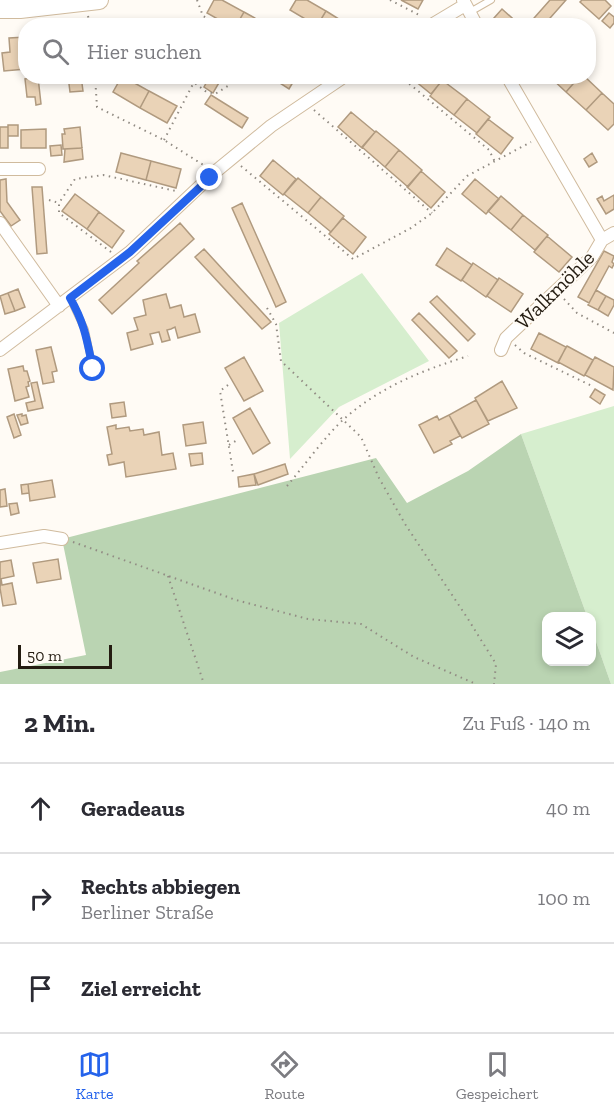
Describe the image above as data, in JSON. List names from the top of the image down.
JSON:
{
  "streets": {
    "street": ["Walkmöhle"]
  },
  "scale_bar": "50 m",
  "page": {
    "search": "Hier suchen",
    "scale": "50 m",
    "heading": ["2 Min.", "Zu Fuß · 140 m"],
    "list": [
      ["Geradeaus", "40 m"],
      ["Rechts abbiegen", "Berliner Straße", "100 m"],
      "Ziel erreicht"
    ],
    "nav": ["Karte", "Route", "Gespeichert"]
  }
}
